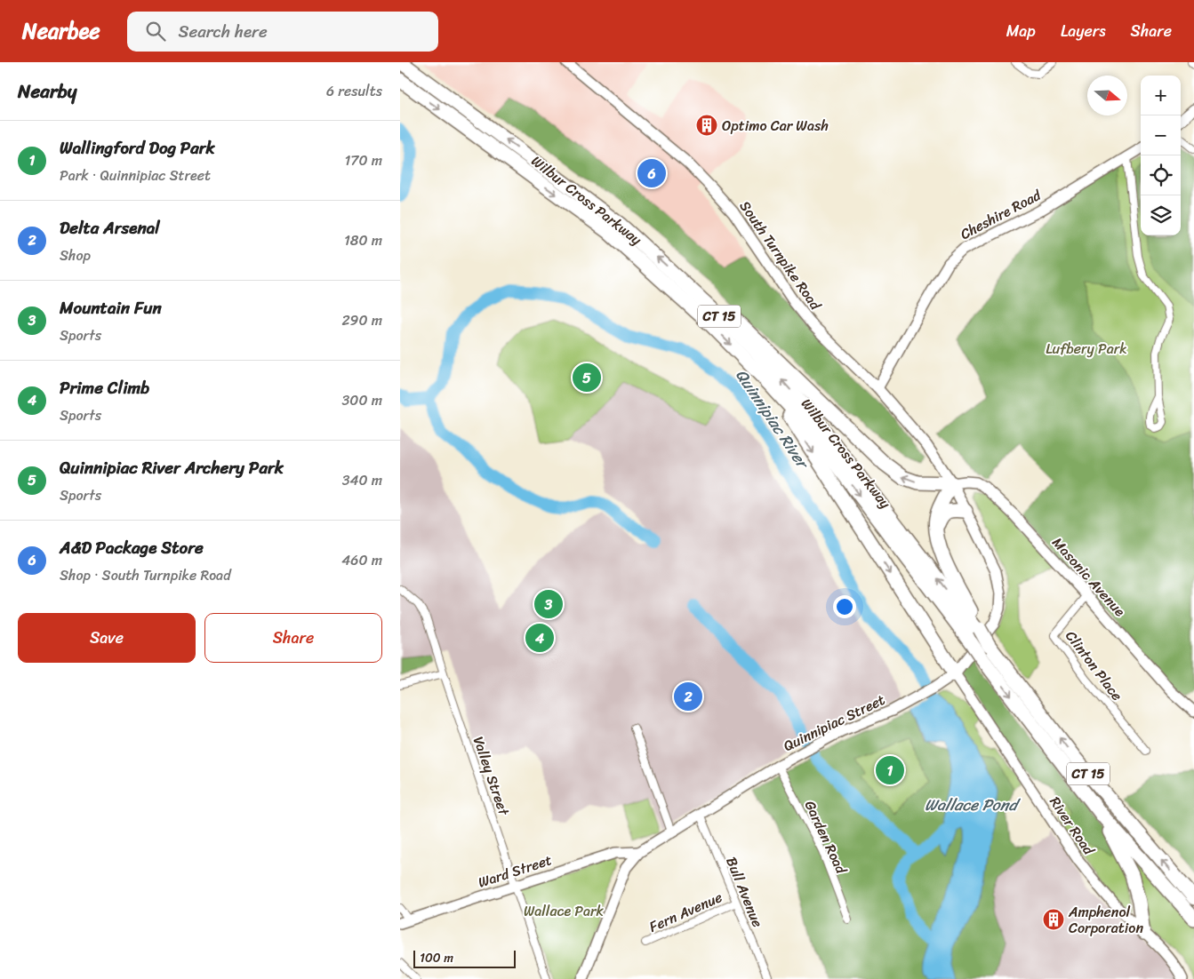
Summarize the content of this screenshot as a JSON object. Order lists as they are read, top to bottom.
{
  "streets": {
    "highway": ["Wilbur Cross Parkway", "CT 15"],
    "main road": [
      "Cheshire Road",
      "South Turnpike Road",
      "Masonic Avenue",
      "Quinnipiac Street",
      "River Road",
      "Ward Street"
    ],
    "street": [
      "Clinton Place",
      "Valley Street",
      "Garden Road",
      "Bull Avenue",
      "Fern Avenue"
    ]
  },
  "crossings": [
    ["Cheshire Road", "South Turnpike Road"],
    ["South Turnpike Road", "Masonic Avenue"],
    ["South Turnpike Road", "Quinnipiac Street"],
    ["Masonic Avenue", "Clinton Place"],
    ["Masonic Avenue", "Quinnipiac Street"],
    ["Quinnipiac Street", "River Road"],
    ["Quinnipiac Street", "Garden Road"],
    ["Quinnipiac Street", "Ward Street"],
    ["Quinnipiac Street", "Bull Avenue"],
    ["Valley Street", "Ward Street"],
    ["Bull Avenue", "Fern Avenue"]
  ],
  "water": ["Quinnipiac River", "Wallace Pond"],
  "parks": ["Lufbery Park", "Wallace Park"],
  "places": {
    "building": ["Optimo Car Wash", "Amphenol Corporation"]
  },
  "scale_bar": "100 m",
  "north": "right",
  "page": {
    "header": "Nearbee",
    "search": "Search here",
    "nav": ["Map", "Layers", "Share"],
    "heading": ["Nearby", "6 results"],
    "map_buttons": ["+", "−"],
    "list": [
      {
        "mark": "1",
        "name": "Wallingford Dog Park",
        "note": "Park · Quinnipiac Street",
        "value": "170 m"
      },
      {
        "mark": "2",
        "name": "Delta Arsenal",
        "note": "Shop",
        "value": "180 m"
      },
      {
        "mark": "3",
        "name": "Mountain Fun",
        "note": "Sports",
        "value": "290 m"
      },
      {
        "mark": "4",
        "name": "Prime Climb",
        "note": "Sports",
        "value": "300 m"
      },
      {
        "mark": "5",
        "name": "Quinnipiac River Archery Park",
        "note": "Sports",
        "value": "340 m"
      },
      {
        "mark": "6",
        "name": "A&D Package Store",
        "note": "Shop · South Turnpike Road",
        "value": "460 m"
      }
    ],
    "pins": [
      "6",
      "5",
      "3",
      "4",
      "2",
      "1"
    ],
    "buttons": ["Save", "Share"],
    "scale": "100 m"
  }
}
